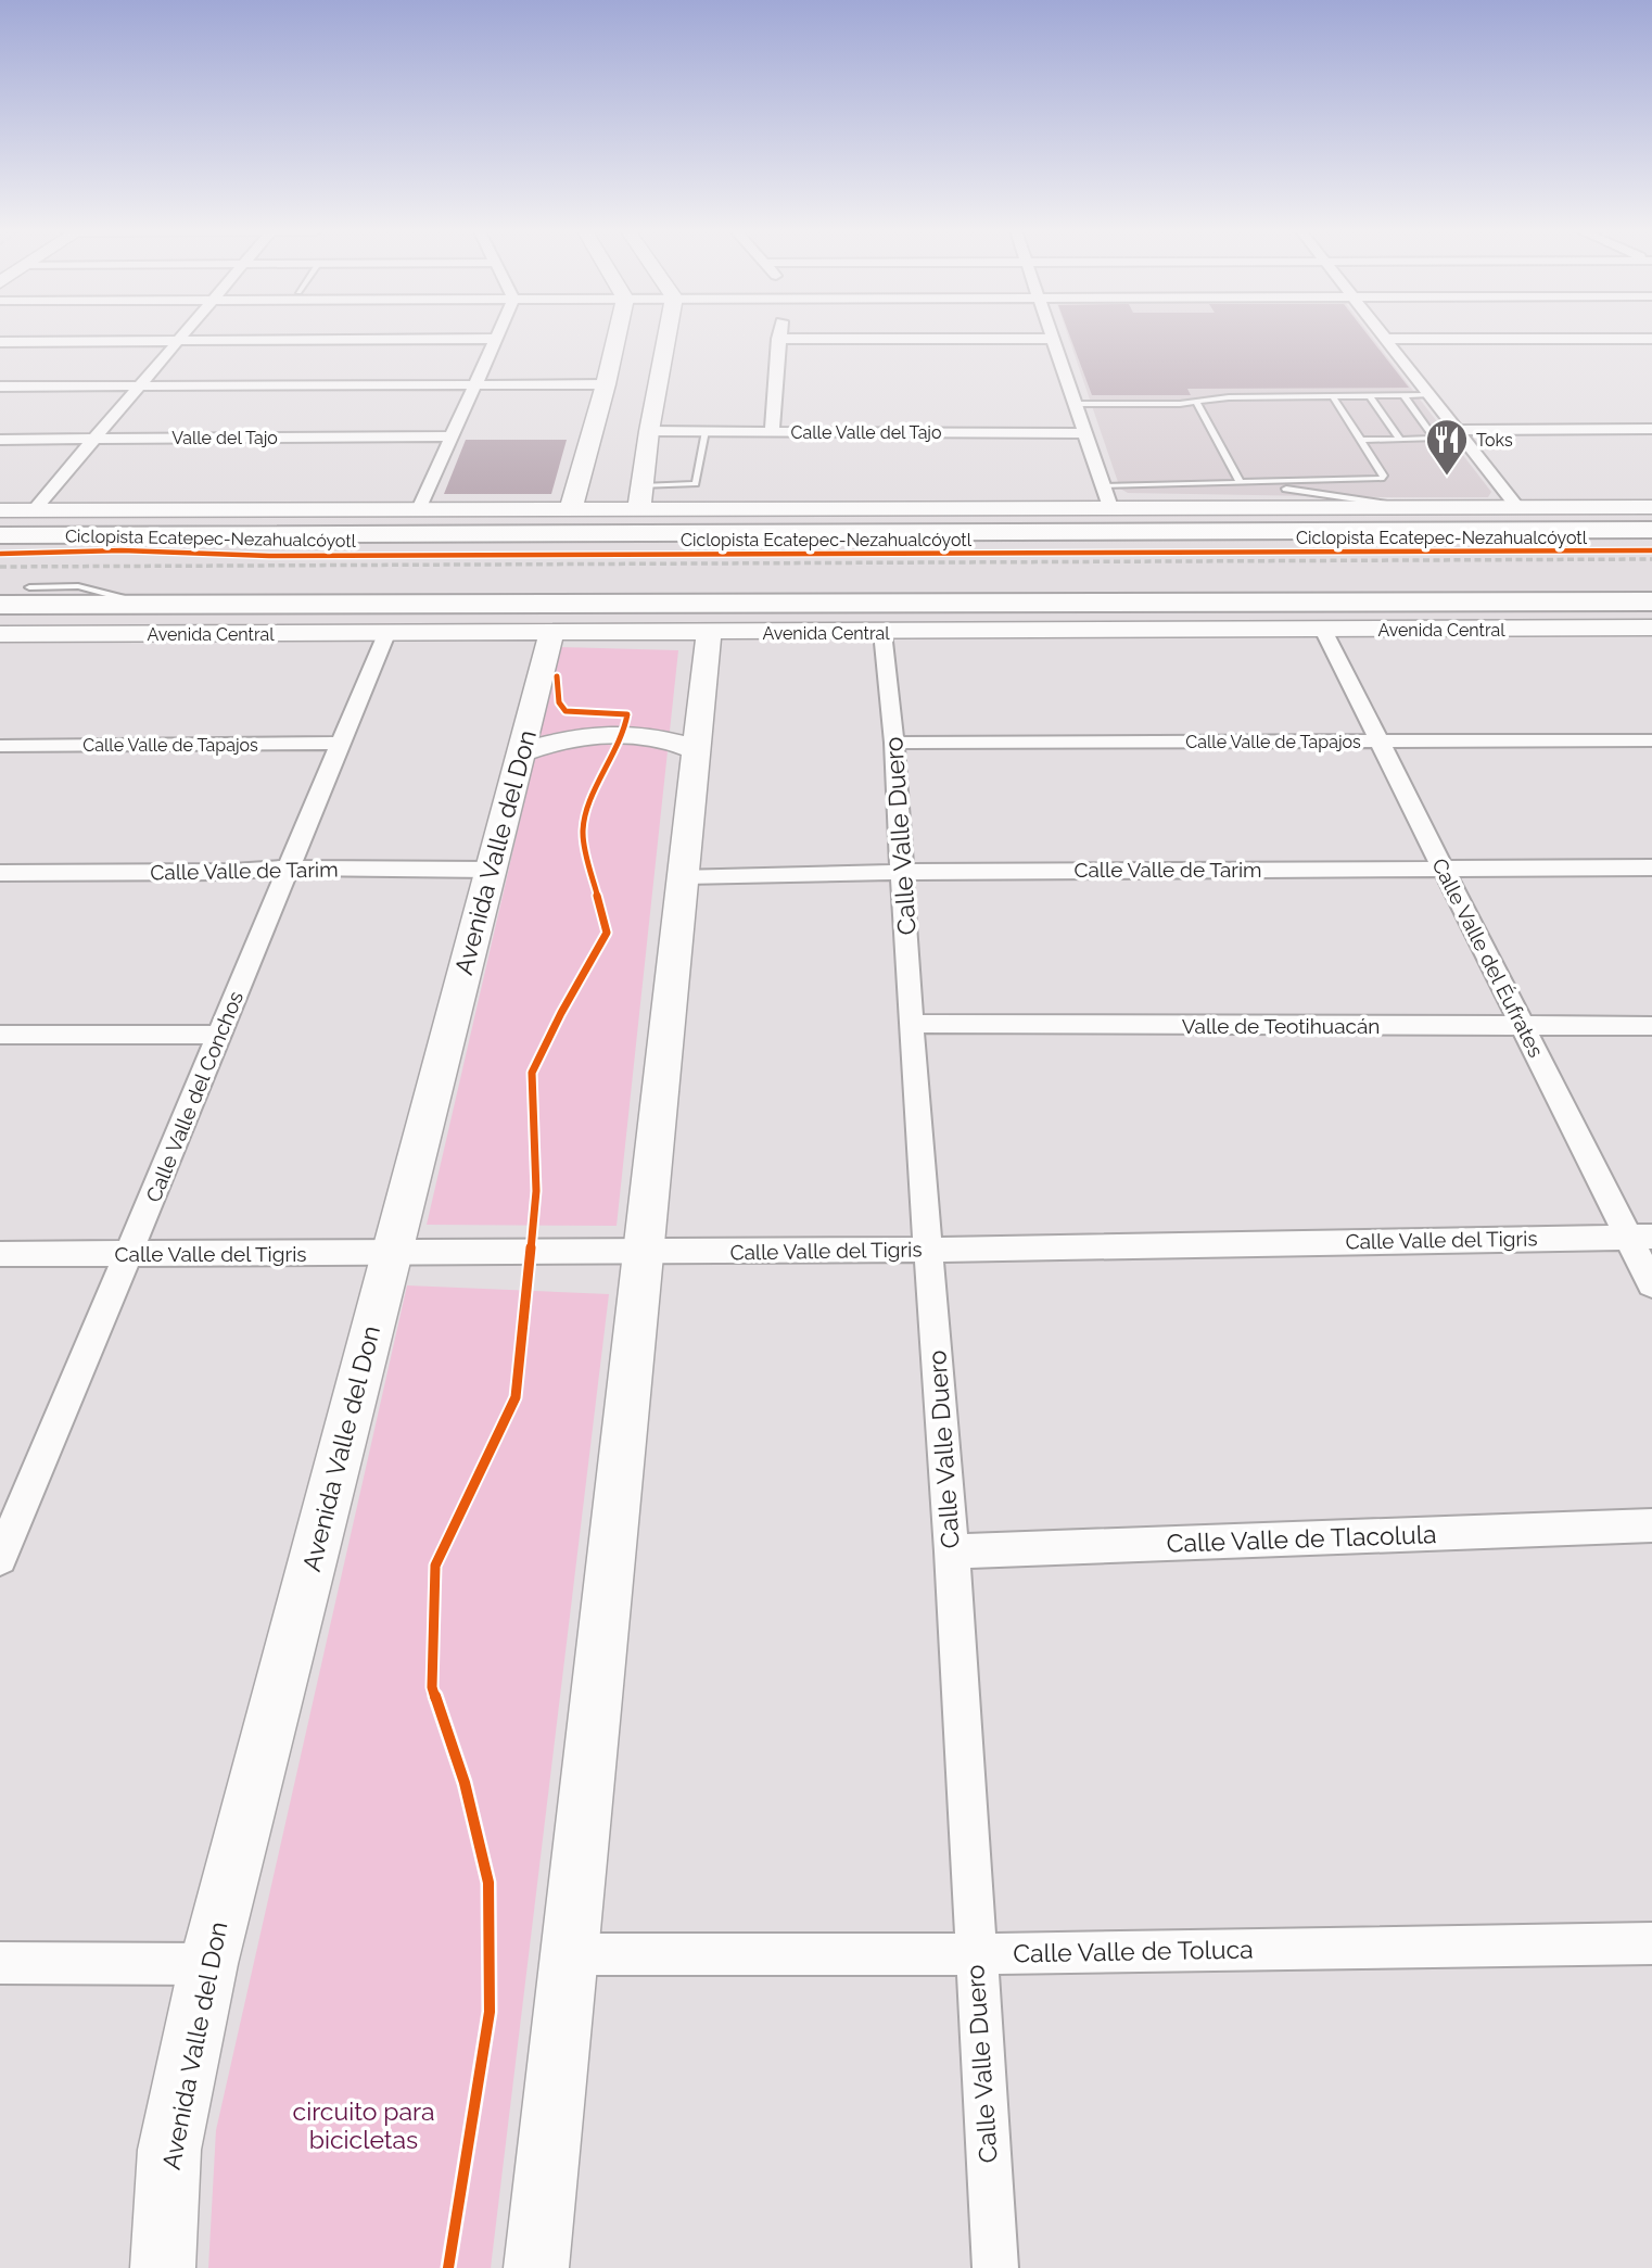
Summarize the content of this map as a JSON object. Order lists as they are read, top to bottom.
{
  "streets": {
    "highway": ["Avenida Central"],
    "street": [
      "Calle Valle del Tajo",
      "Valle del Tajo",
      "Calle Valle de Tapajos",
      "Calle Valle Duero",
      "Avenida Valle del Don",
      "Calle Valle de Tarim",
      "Calle Valle del Éufrates",
      "Valle de Teotihuacán",
      "Calle Valle del Conchos",
      "Calle Valle del Tigris",
      "Calle Valle de Tlacolula",
      "Calle Valle de Toluca"
    ],
    "cycle path": ["Ciclopista Ecatepec-Nezahualcóyotl"]
  },
  "crossings": [
    ["Avenida Central", "Calle Valle Duero"],
    ["Avenida Central", "Avenida Valle del Don"],
    ["Avenida Central", "Calle Valle del Éufrates"],
    ["Avenida Central", "Calle Valle del Conchos"],
    ["Calle Valle de Tapajos", "Calle Valle Duero"],
    ["Calle Valle de Tapajos", "Calle Valle del Éufrates"],
    ["Calle Valle de Tapajos", "Calle Valle del Conchos"],
    ["Calle Valle Duero", "Calle Valle de Tarim"],
    ["Calle Valle Duero", "Valle de Teotihuacán"],
    ["Calle Valle Duero", "Calle Valle del Tigris"],
    ["Calle Valle Duero", "Calle Valle de Tlacolula"],
    ["Calle Valle Duero", "Calle Valle de Toluca"],
    ["Avenida Valle del Don", "Calle Valle de Tarim"],
    ["Avenida Valle del Don", "Calle Valle del Tigris"],
    ["Calle Valle de Tarim", "Calle Valle del Éufrates"],
    ["Calle Valle de Tarim", "Calle Valle del Conchos"],
    ["Calle Valle del Éufrates", "Valle de Teotihuacán"],
    ["Calle Valle del Éufrates", "Calle Valle del Tigris"],
    ["Calle Valle del Conchos", "Calle Valle del Tigris"]
  ],
  "parks": ["circuito para bicicletas"],
  "places": {
    "restaurant": ["Toks"]
  }
}
